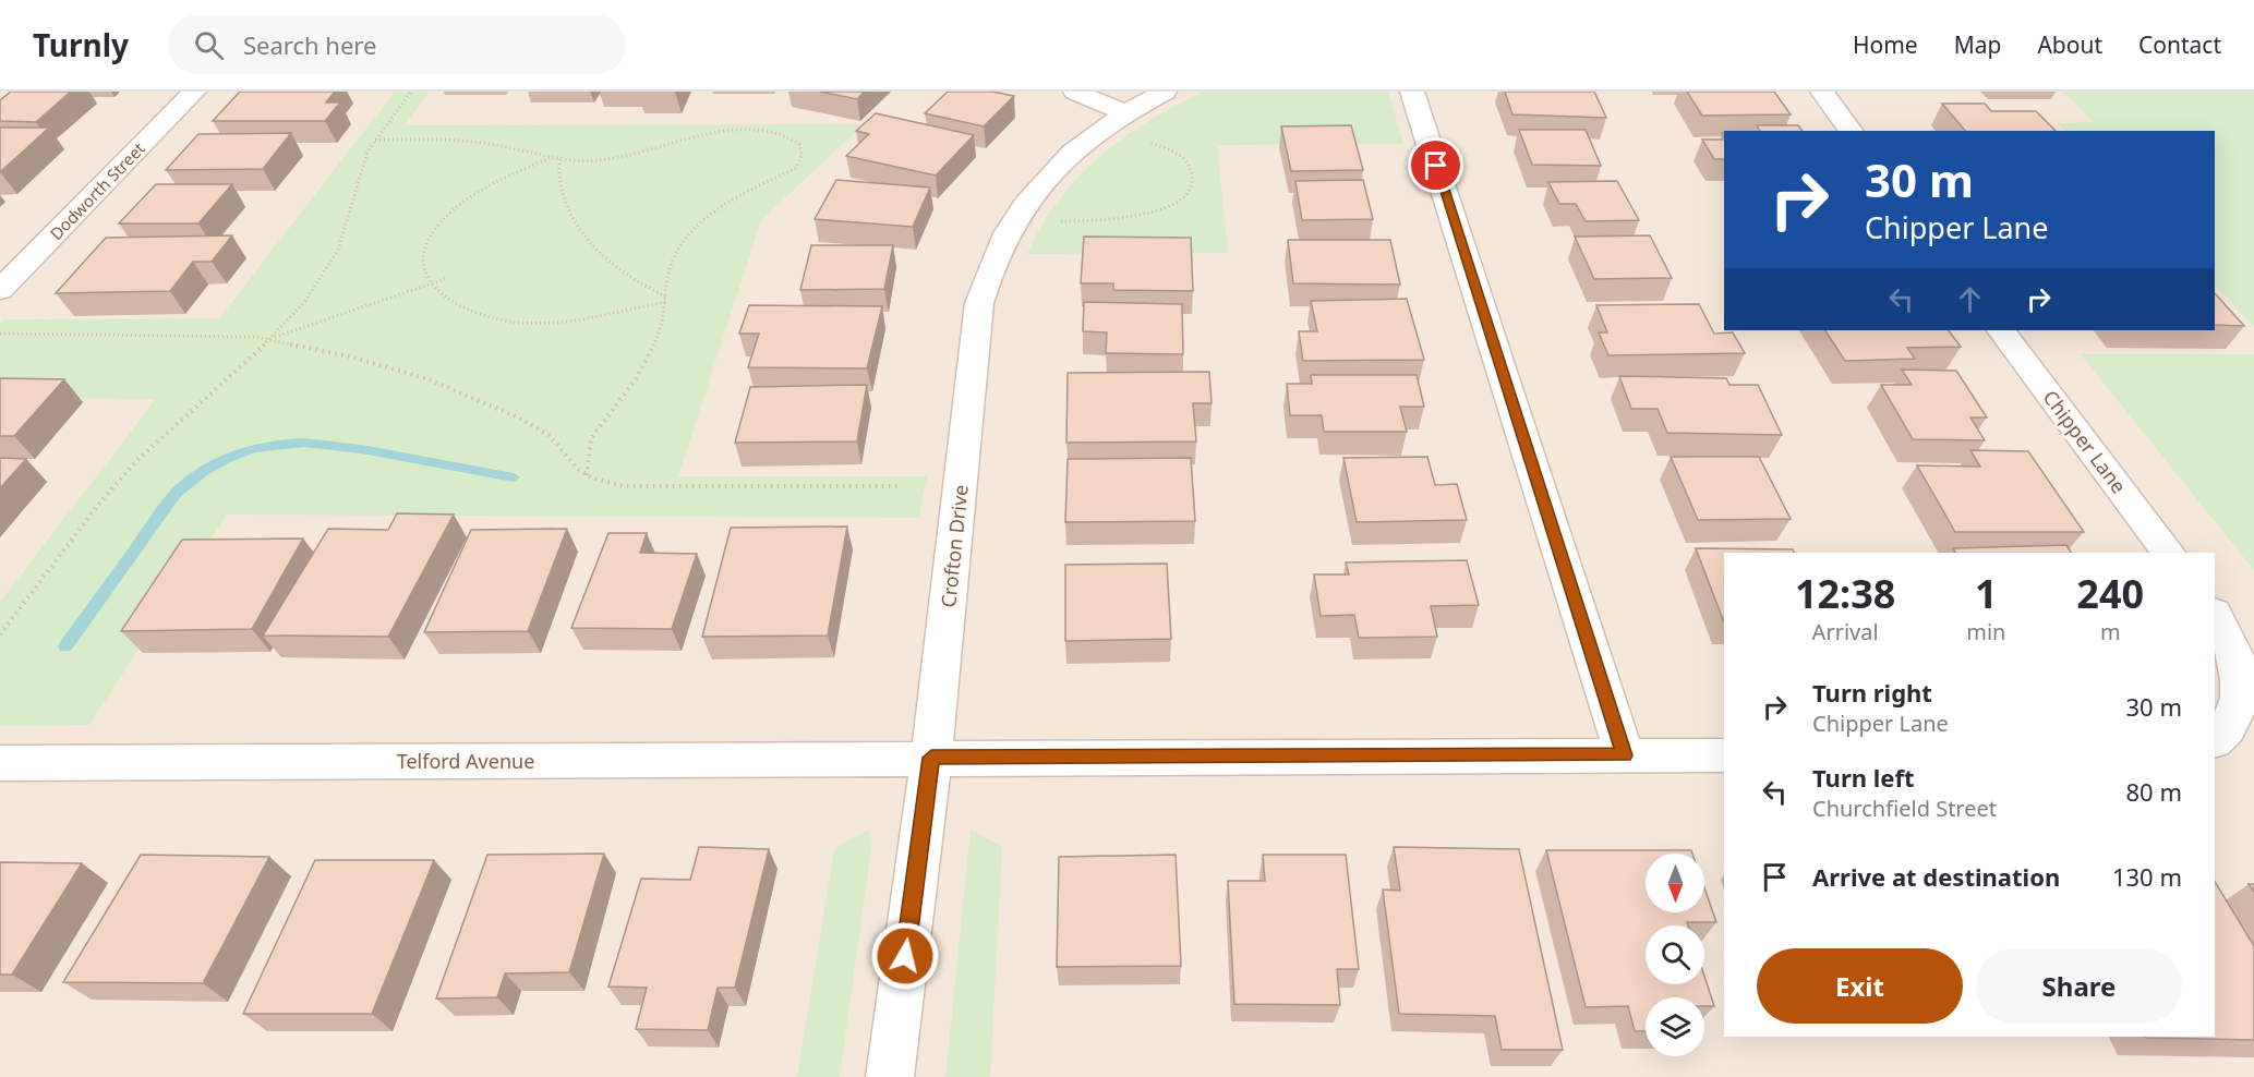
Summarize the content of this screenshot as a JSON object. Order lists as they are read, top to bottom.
{
  "streets": {
    "street": [
      "Dodworth Street",
      "Chipper Lane",
      "Crofton Drive",
      "Telford Avenue"
    ]
  },
  "crossings": [
    ["Crofton Drive", "Telford Avenue"]
  ],
  "north": "bottom",
  "page": {
    "header": "Turnly",
    "search": "Search here",
    "nav": [
      "Home",
      "Map",
      "About",
      "Contact"
    ],
    "turn": ["30 m", "Chipper Lane"],
    "eta": [
      "12:38",
      "Arrival",
      "1",
      "min",
      "240",
      "m"
    ],
    "list": [
      {
        "name": "Turn right",
        "note": "Chipper Lane",
        "value": "30 m"
      },
      {
        "name": "Turn left",
        "note": "Churchfield Street",
        "value": "80 m"
      },
      {
        "name": "Arrive at destination",
        "value": "130 m"
      }
    ],
    "buttons": ["Exit", "Share"]
  }
}
